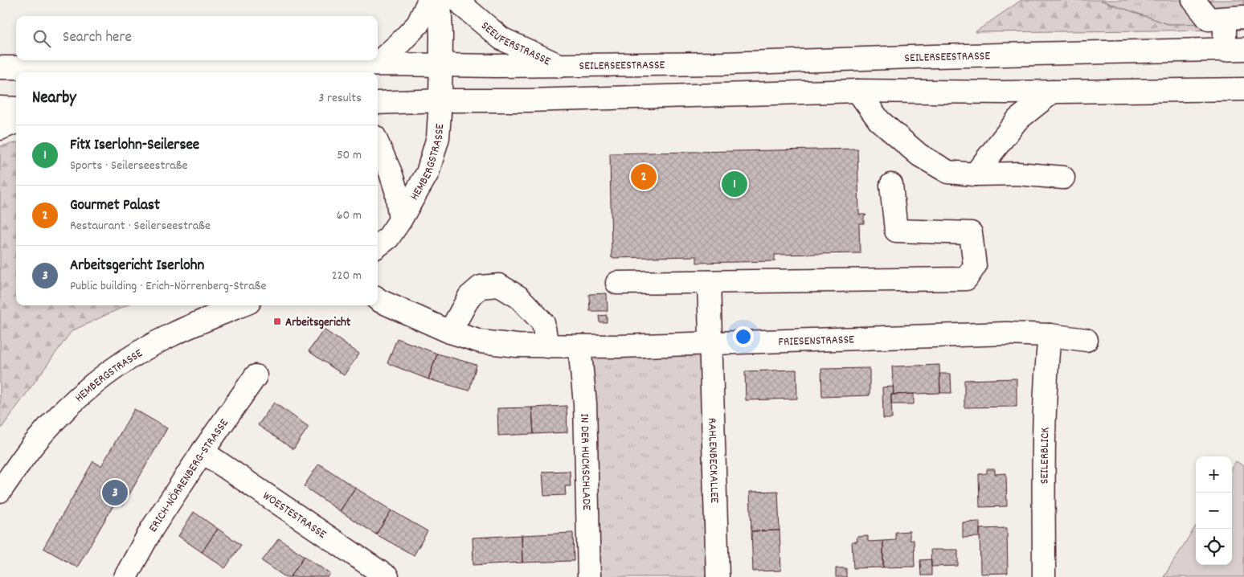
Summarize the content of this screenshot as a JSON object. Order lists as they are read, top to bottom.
{
  "streets": {
    "main road": [
      "SEEUFERSTRASSE",
      "SEILERSEESTRASSE",
      "HEMBERGSTRASSE",
      "FRIESENSTRASSE",
      "SEILERBLICK",
      "RAHLENBECKALLEE",
      "IN DER HUCKSCHLADE",
      "ERICH-NÖRRENBERG-STRASSE",
      "WOESTESTRASSE"
    ]
  },
  "crossings": [
    ["SEEUFERSTRASSE", "SEILERSEESTRASSE"],
    ["FRIESENSTRASSE", "SEILERBLICK"],
    ["FRIESENSTRASSE", "RAHLENBECKALLEE"],
    ["FRIESENSTRASSE", "IN DER HUCKSCHLADE"],
    ["ERICH-NÖRRENBERG-STRASSE", "WOESTESTRASSE"]
  ],
  "places": {
    "transit": ["Arbeitsgericht"]
  },
  "page": {
    "search": "Search here",
    "heading": ["Nearby", "3 results"],
    "list": [
      {
        "mark": "1",
        "name": "FitX Iserlohn-Seilersee",
        "note": "Sports · Seilerseestraße",
        "value": "50 m"
      },
      {
        "mark": "2",
        "name": "Gourmet Palast",
        "note": "Restaurant · Seilerseestraße",
        "value": "60 m"
      },
      {
        "mark": "3",
        "name": "Arbeitsgericht Iserlohn",
        "note": "Public building · Erich-Nörrenberg-Straße",
        "value": "220 m"
      }
    ],
    "pins": ["2", "1", "3"],
    "map_buttons": ["+", "−"]
  }
}
